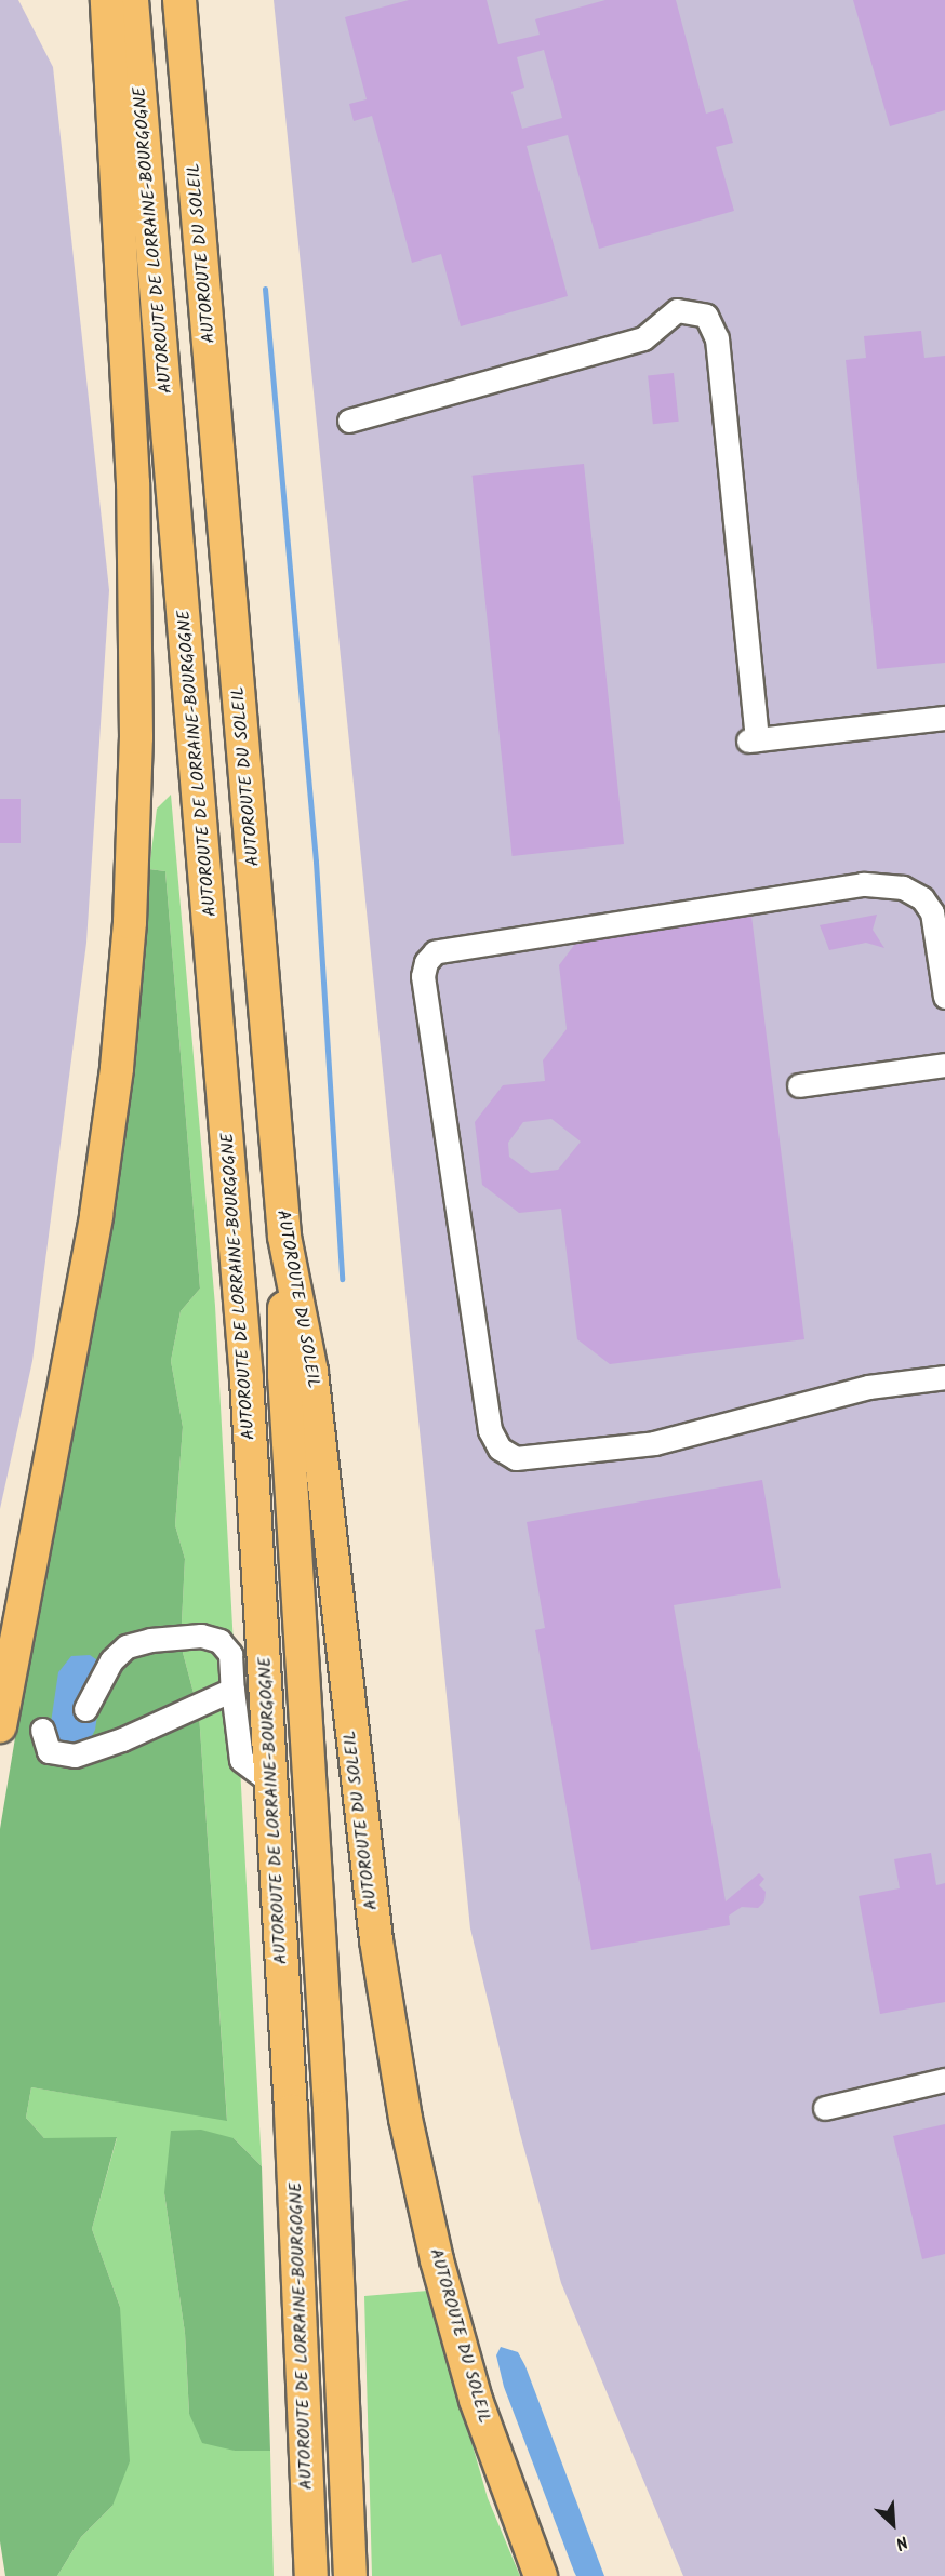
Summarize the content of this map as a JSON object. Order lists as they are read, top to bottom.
{
  "streets": {
    "highway": ["AUTOROUTE DE LORRAINE-BOURGOGNE", "AUTOROUTE DU SOLEIL"]
  },
  "north": "bottom right"
}
